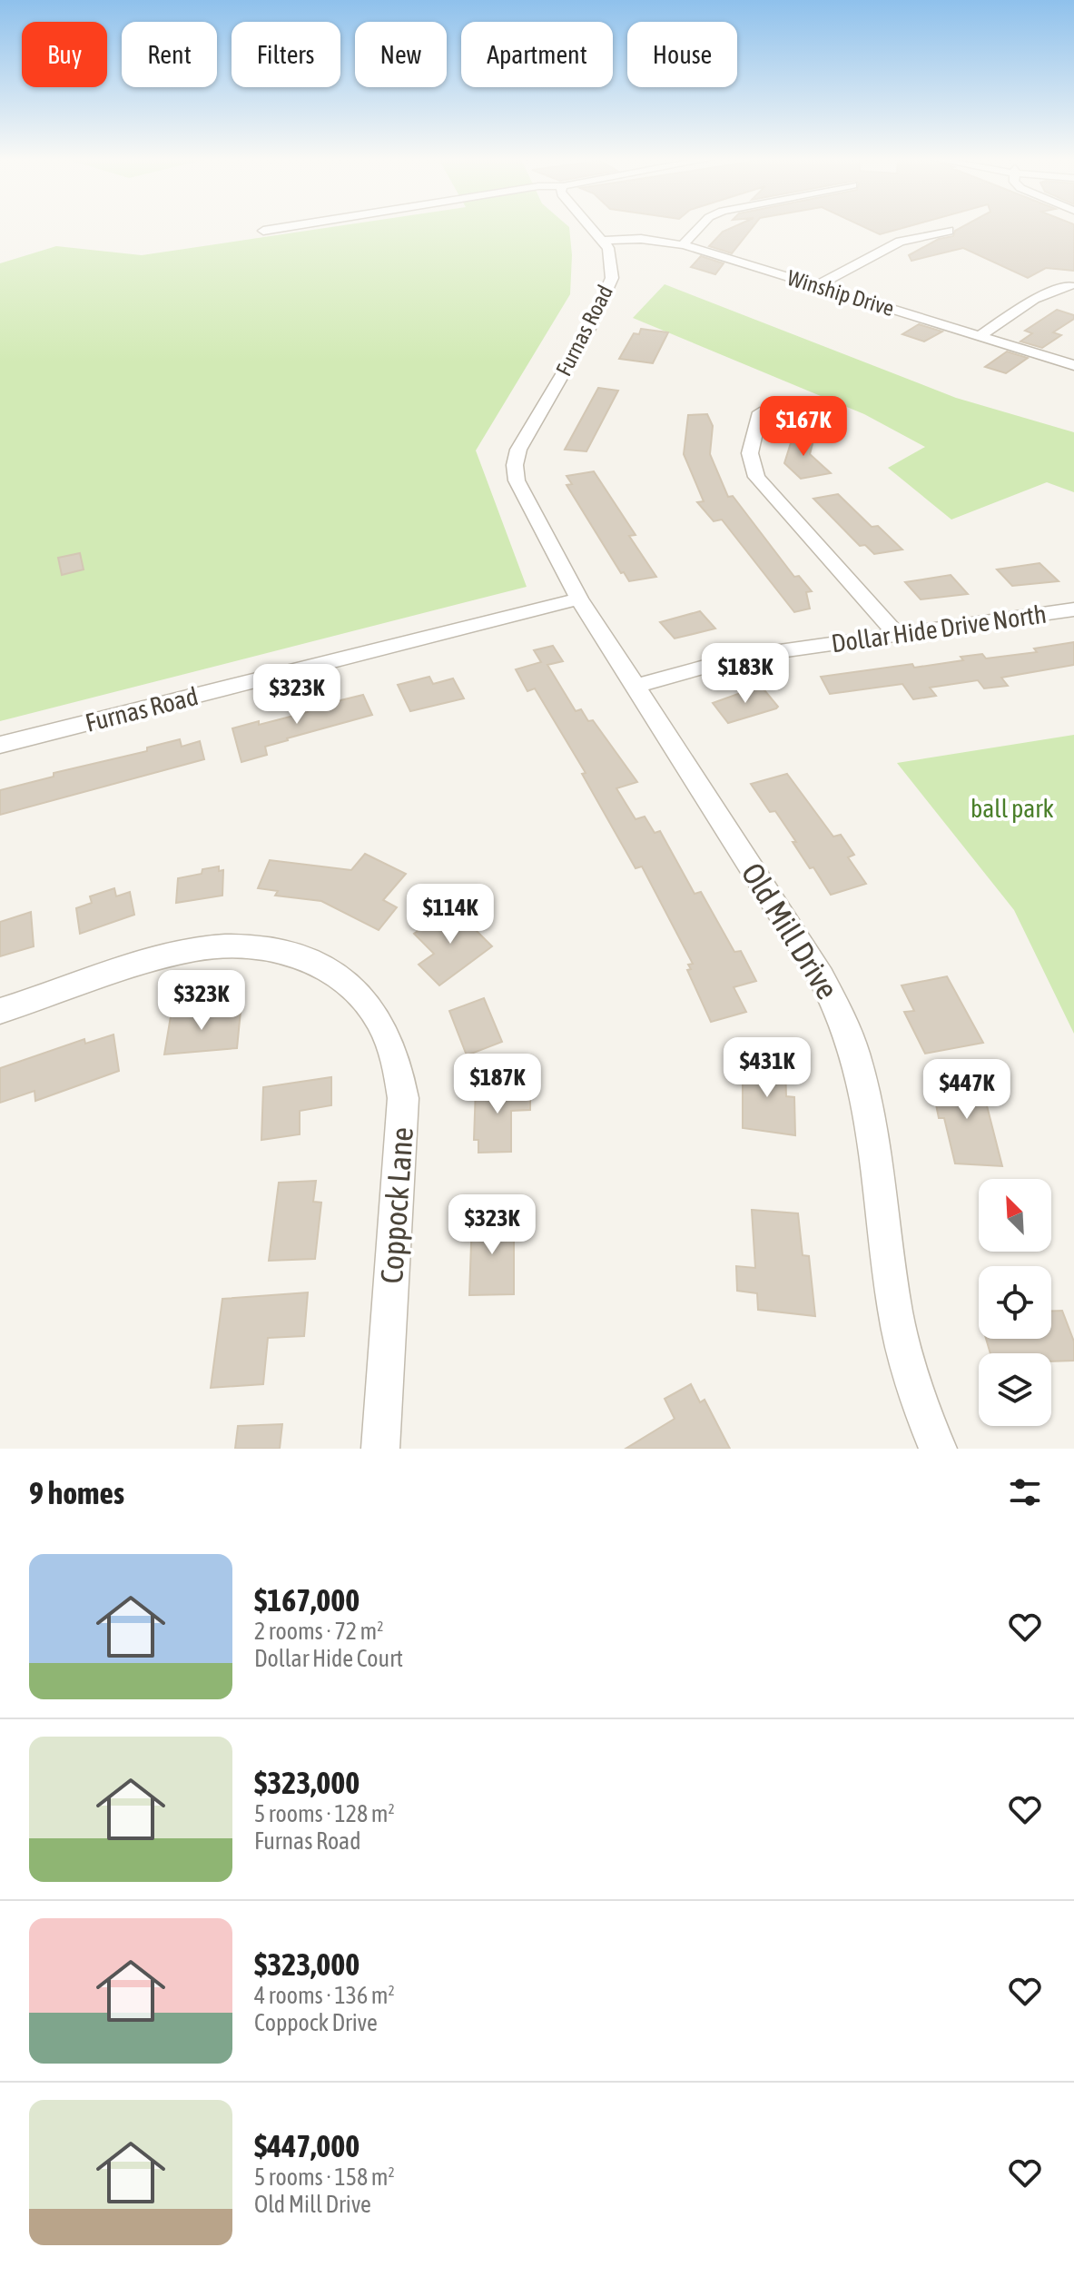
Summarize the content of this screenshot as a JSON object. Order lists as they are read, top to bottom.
{
  "streets": {
    "street": [
      "Winship Drive",
      "Furnas Road",
      "Dollar Hide Drive North",
      "Old Mill Drive",
      "Coppock Lane"
    ]
  },
  "crossings": [
    ["Winship Drive", "Furnas Road"],
    ["Furnas Road", "Old Mill Drive"],
    ["Dollar Hide Drive North", "Old Mill Drive"]
  ],
  "parks": ["ball park"],
  "north": "top left",
  "page": {
    "chip": [
      "Buy",
      "Rent",
      "Filters",
      "New",
      "Apartment",
      "House"
    ],
    "price": [
      "$167K",
      "$183K",
      "$323K",
      "$114K",
      "$323K",
      "$431K",
      "$187K",
      "$447K",
      "$323K"
    ],
    "heading": "9 homes",
    "list": [
      {
        "name": "$167,000",
        "note": "2 rooms · 72 m² · Dollar Hide Court"
      },
      {
        "name": "$323,000",
        "note": "5 rooms · 128 m² · Furnas Road"
      },
      {
        "name": "$323,000",
        "note": "4 rooms · 136 m² · Coppock Drive"
      },
      {
        "name": "$447,000",
        "note": "5 rooms · 158 m² · Old Mill Drive"
      }
    ]
  }
}
